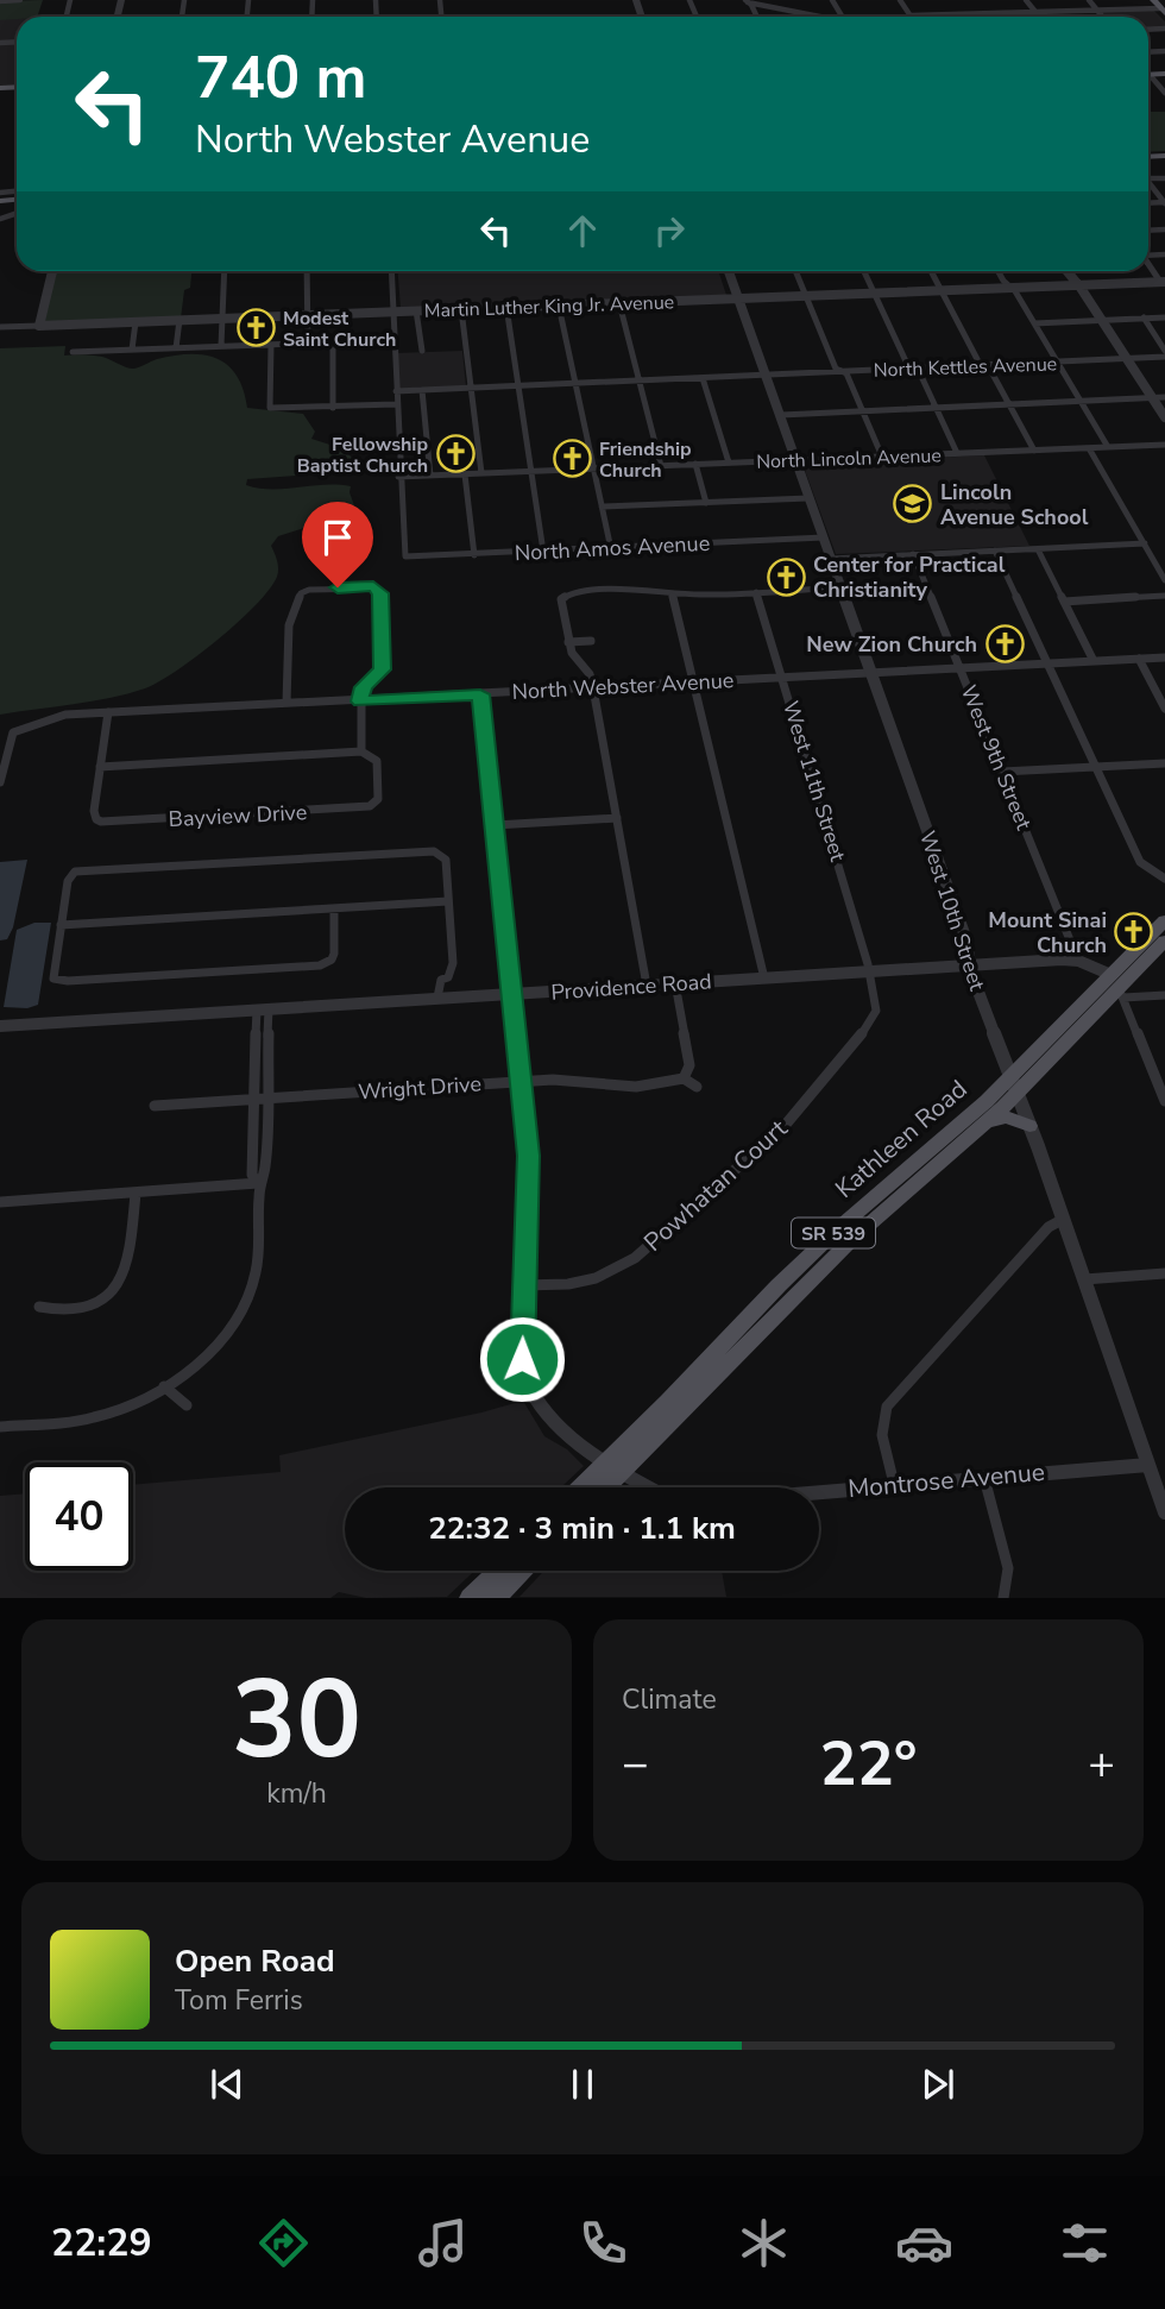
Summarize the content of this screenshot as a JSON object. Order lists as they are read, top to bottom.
{
  "streets": {
    "main road": ["Kathleen Road", "SR 539"],
    "street": [
      "Martin Luther King Jr. Avenue",
      "North Kettles Avenue",
      "North Lincoln Avenue",
      "North Amos Avenue",
      "North Webster Avenue",
      "West 9th Street",
      "West 11th Street",
      "Bayview Drive",
      "West 10th Street",
      "Providence Road",
      "Wright Drive",
      "Powhatan Court",
      "Montrose Avenue"
    ]
  },
  "crossings": [
    ["Martin Luther King Jr. Avenue", "West 10th Street"],
    ["North Kettles Avenue", "West 10th Street"],
    ["North Lincoln Avenue", "North Amos Avenue"],
    ["North Lincoln Avenue", "West 10th Street"],
    ["North Amos Avenue", "West 10th Street"],
    ["North Webster Avenue", "West 9th Street"],
    ["North Webster Avenue", "West 11th Street"],
    ["North Webster Avenue", "Bayview Drive"],
    ["North Webster Avenue", "West 10th Street"],
    ["West 9th Street", "Providence Road"],
    ["West 11th Street", "Providence Road"],
    ["West 11th Street", "Powhatan Court"],
    ["West 10th Street", "Providence Road"],
    ["West 10th Street", "Kathleen Road"],
    ["West 10th Street", "Montrose Avenue"],
    ["Providence Road", "Kathleen Road"],
    ["Providence Road", "Powhatan Court"]
  ],
  "places": {
    "church": [
      "Modest Saint Church",
      "Fellowship Baptist Church",
      "Friendship Church",
      "Center for Practical Christianity",
      "New Zion Church",
      "Mount Sinai Church"
    ],
    "school or university": ["Lincoln Avenue School"]
  },
  "page": {
    "turn": ["740 m", "North Webster Avenue"],
    "limit": "40",
    "trip": "22:32 · 3 min · 1.1 km",
    "tile": [
      ["30", "km/h"],
      "Climate"
    ],
    "heat": ["−", "22°", "+"],
    "song": ["Open Road", "Tom Ferris"],
    "tabs": "22:29"
  }
}
